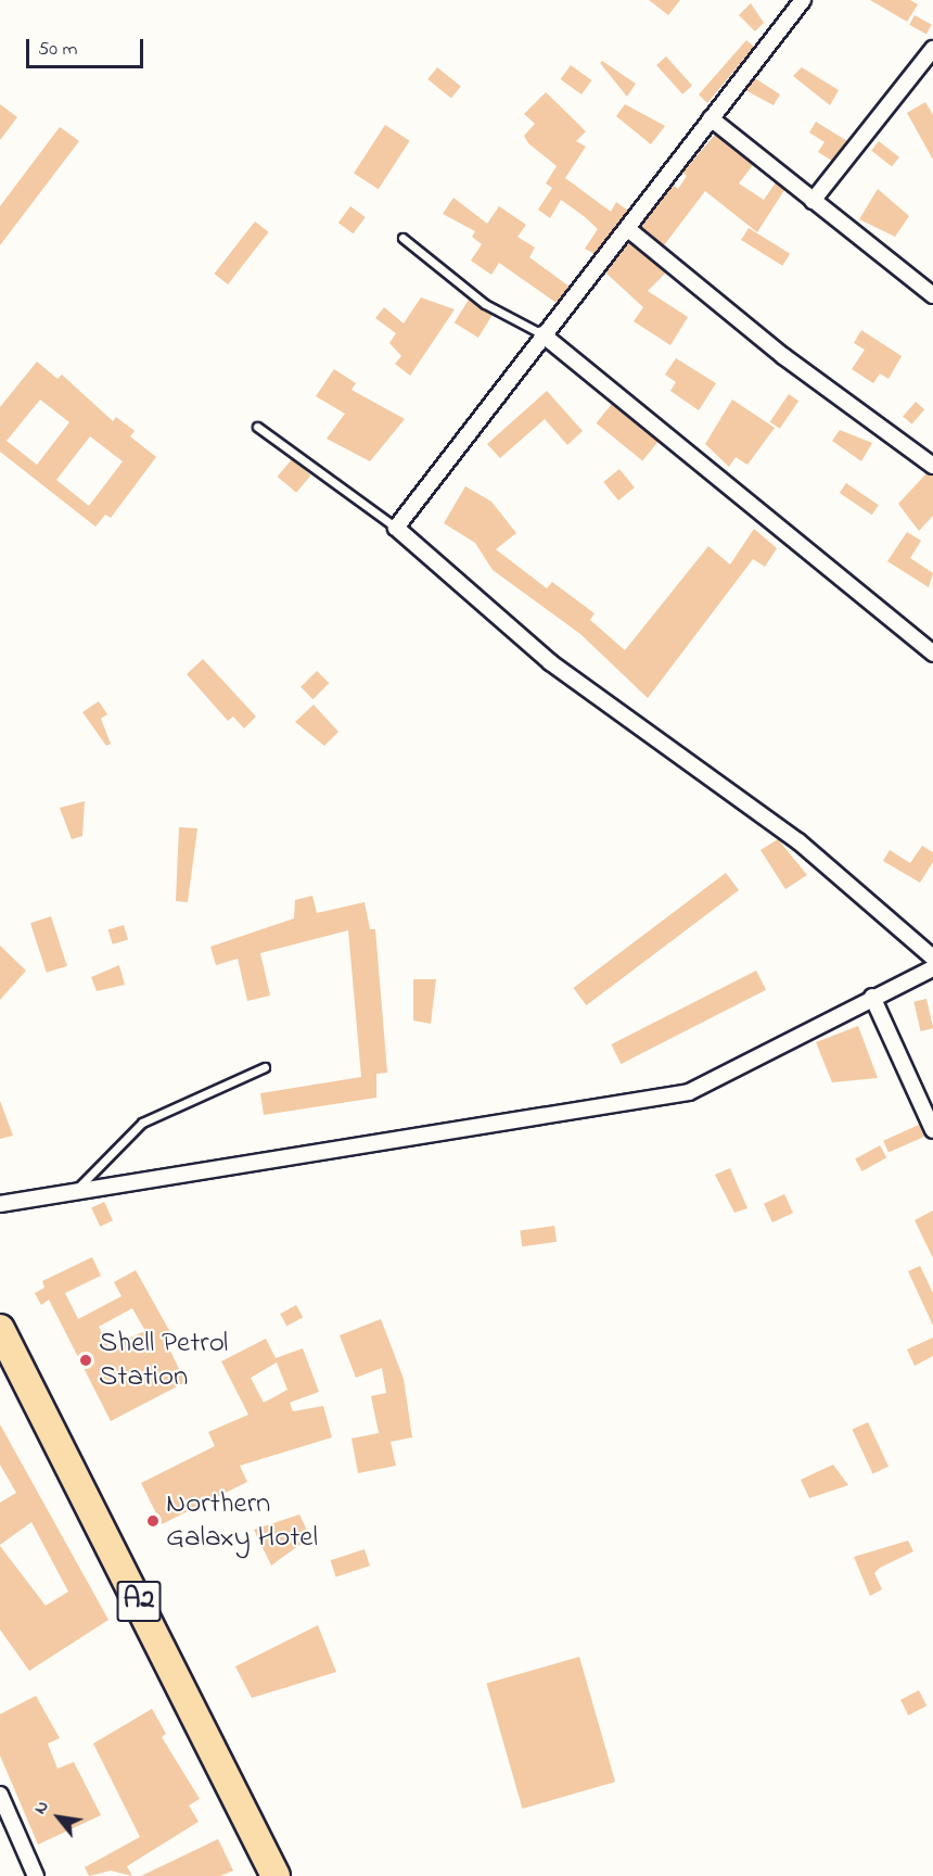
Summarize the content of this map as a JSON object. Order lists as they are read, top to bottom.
{
  "streets": {
    "highway": ["A2"]
  },
  "places": ["Shell Petrol Station", "Northern Galaxy Hotel"],
  "scale_bar": "50 m",
  "north": "top left"
}
